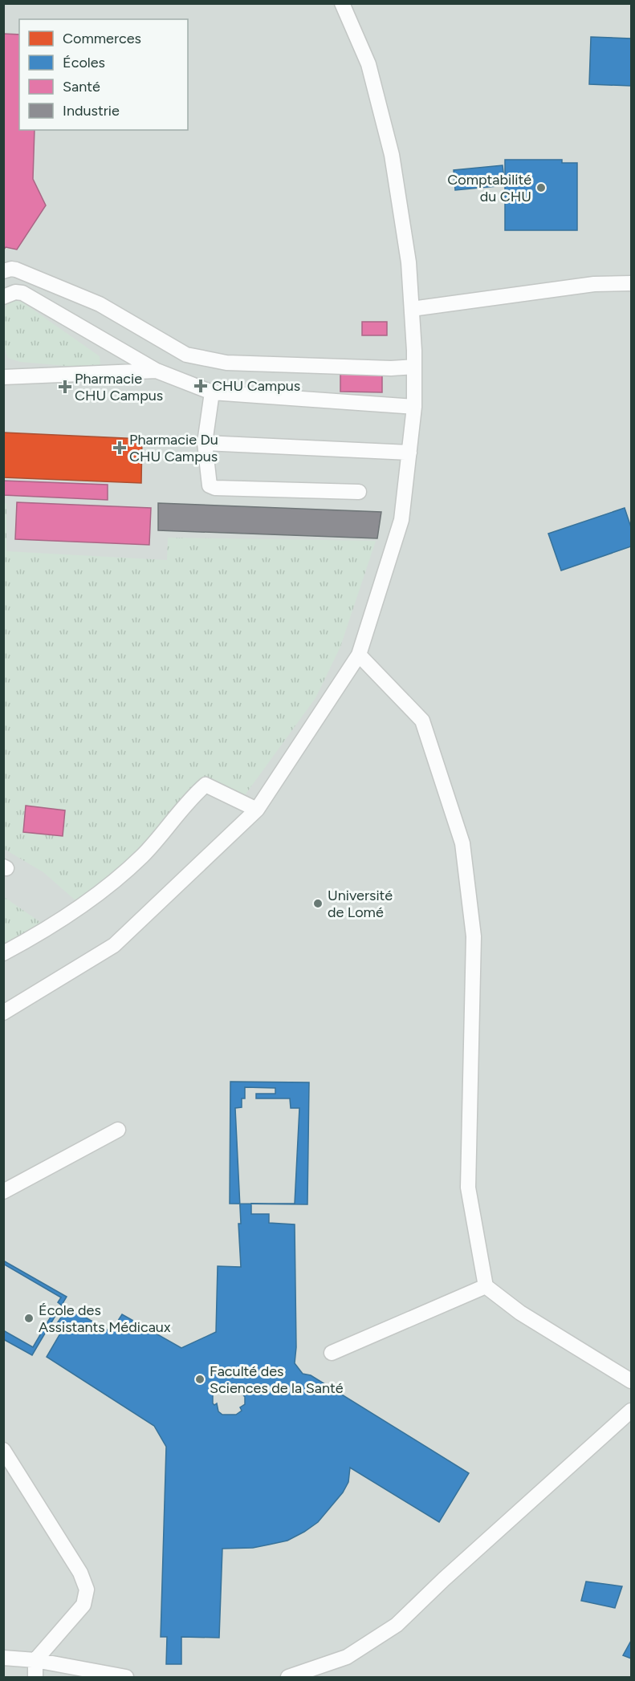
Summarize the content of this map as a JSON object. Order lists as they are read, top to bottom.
{
  "places": {
    "other": [
      "Comptabilité du CHU",
      "Université de Lomé",
      "École des Assistants Médicaux",
      "Faculté des Sciences de la Santé"
    ],
    "health": ["CHU Campus", "Pharmacie CHU Campus", "Pharmacie Du CHU Campus"]
  },
  "legend": [
    "Commerces",
    "Écoles",
    "Santé",
    "Industrie"
  ]
}
